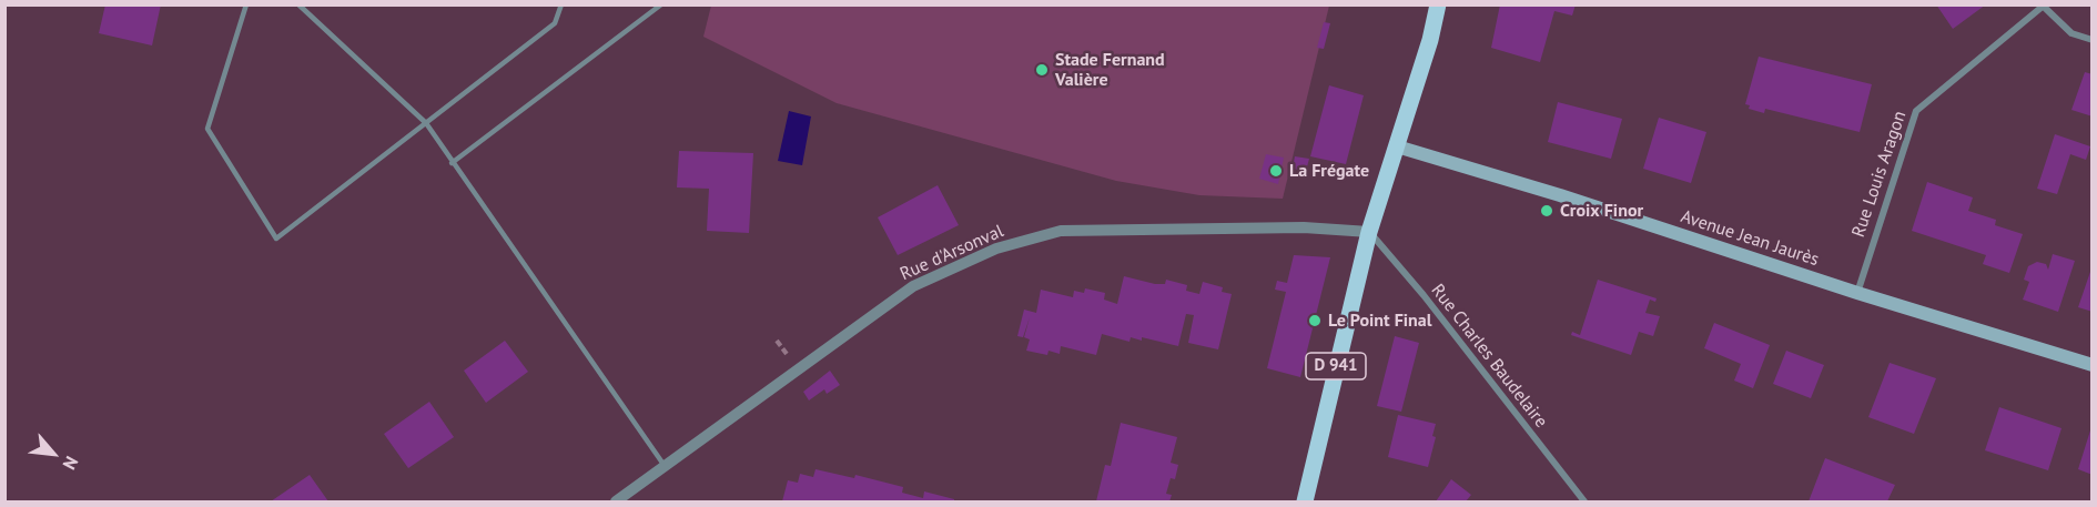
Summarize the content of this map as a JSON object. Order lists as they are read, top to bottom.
{
  "streets": {
    "main road": ["Avenue Jean Jaurès", "D 941"],
    "street": ["Rue Louis Aragon", "Rue d'Arsonval", "Rue Charles Baudelaire"]
  },
  "crossings": [
    ["Rue Louis Aragon", "Avenue Jean Jaurès"],
    ["Avenue Jean Jaurès", "D 941"],
    ["Rue d'Arsonval", "Rue Charles Baudelaire"],
    ["Rue d'Arsonval", "D 941"],
    ["Rue Charles Baudelaire", "D 941"]
  ],
  "places": [
    "Stade Fernand Valière",
    "La Frégate",
    "Croix Finor",
    "Le Point Final"
  ],
  "north": "bottom right"
}
